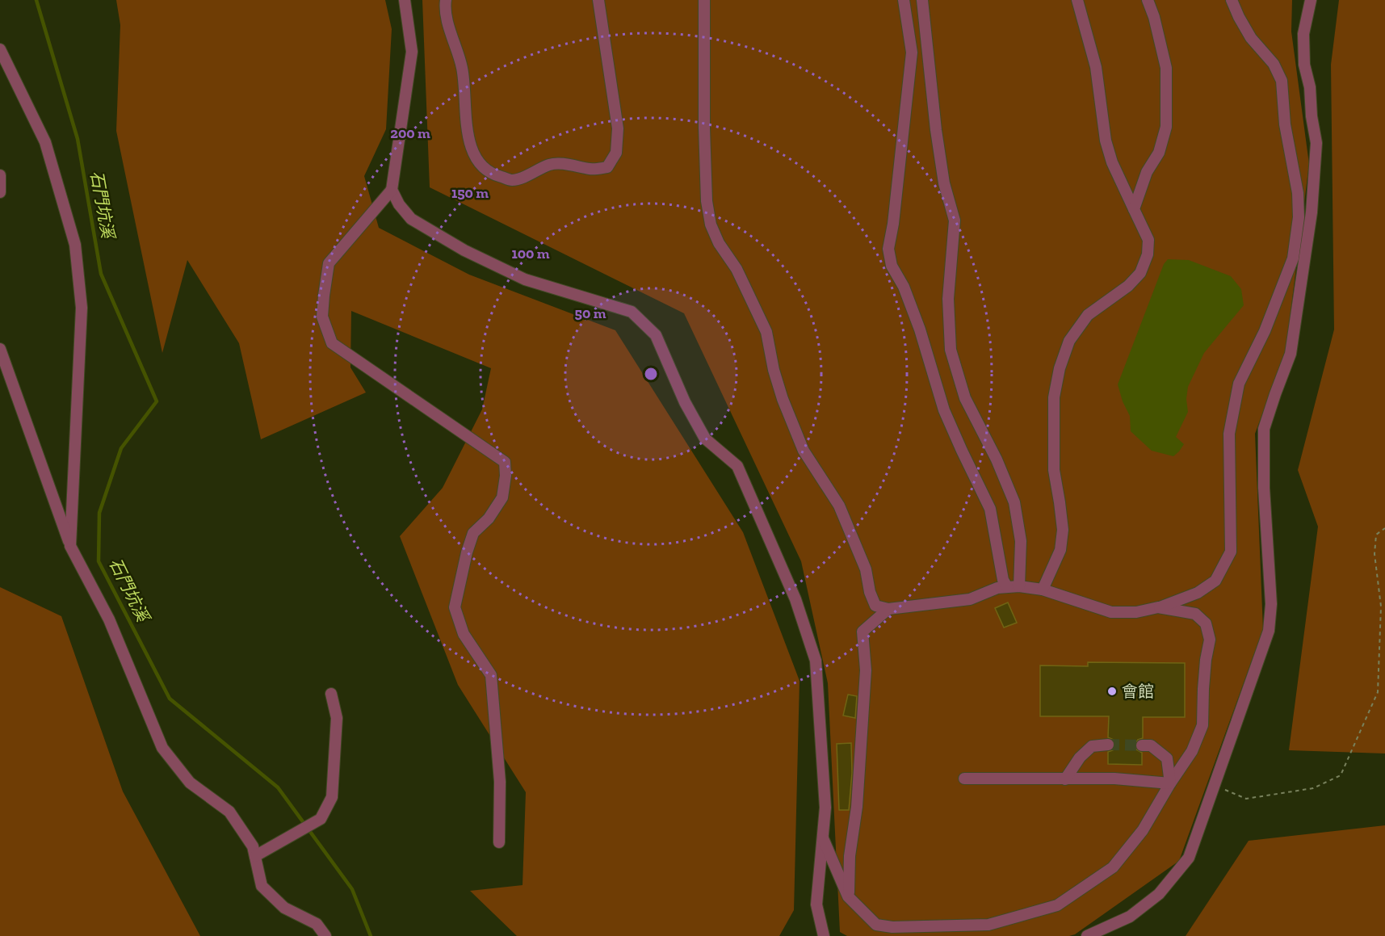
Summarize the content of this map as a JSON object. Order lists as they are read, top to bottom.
{
  "water": ["石門坑溪"],
  "places": ["會館"],
  "rings": [
    "200 m",
    "150 m",
    "100 m",
    "50 m"
  ]
}
